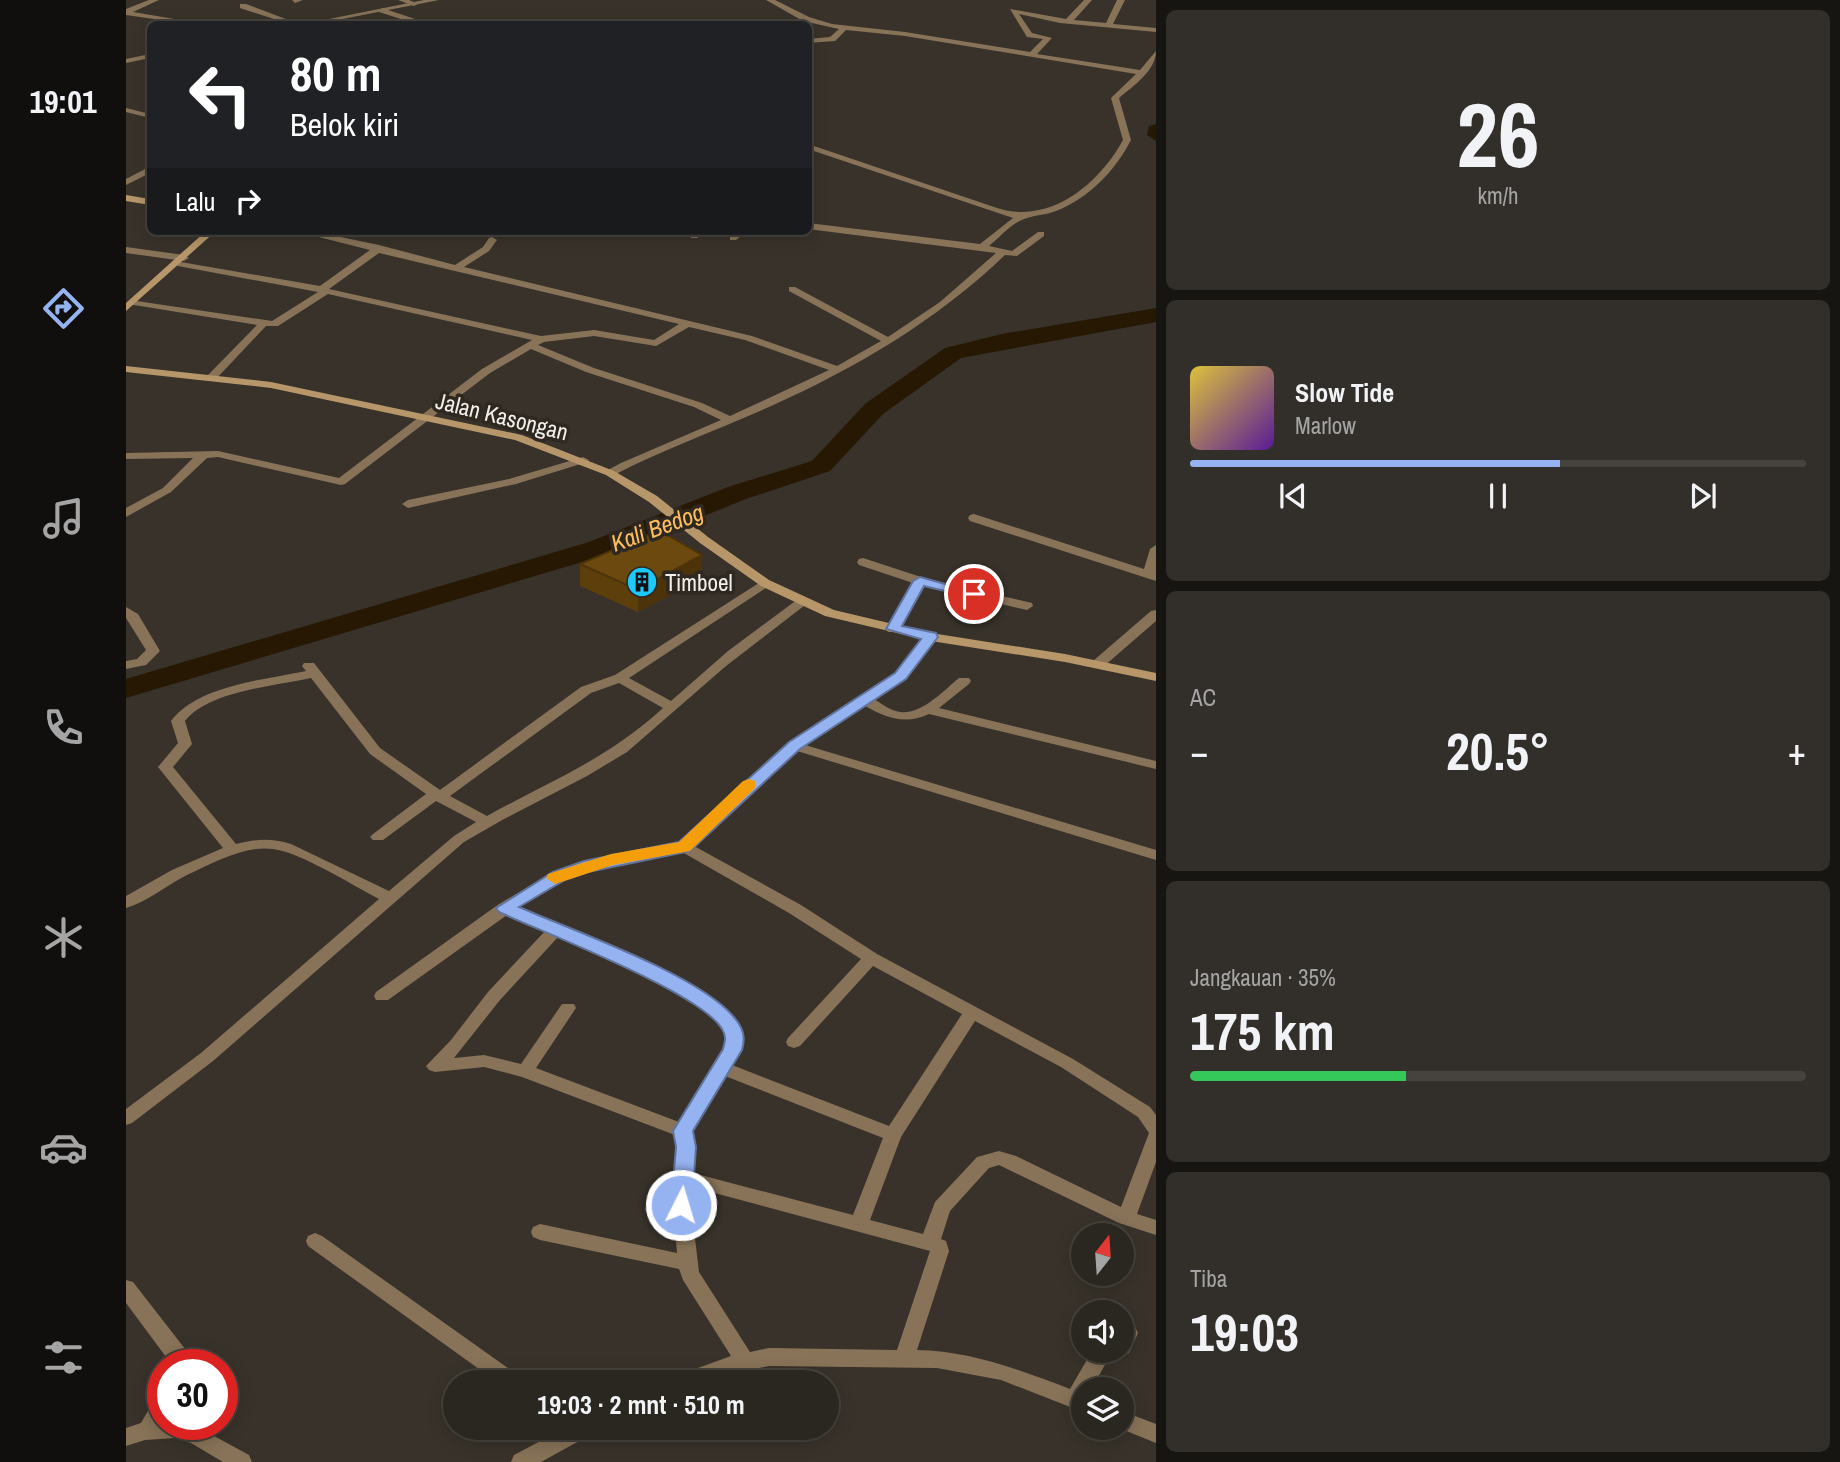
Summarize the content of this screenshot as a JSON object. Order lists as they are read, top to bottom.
{
  "streets": {
    "main road": ["Jalan Kasongan"]
  },
  "water": ["Kali Bedog"],
  "places": {
    "building": ["Timboel"]
  },
  "north": "top",
  "page": {
    "tabs": "19:01",
    "tile": [
      ["26", "km/h"],
      "AC",
      ["Jangkauan · 35%", "175 km"],
      ["Tiba", "19:03"]
    ],
    "turn": ["80 m", "Belok kiri"],
    "then": "Lalu",
    "song": ["Slow Tide", "Marlow"],
    "heat": ["−", "20.5°", "+"],
    "limit": "30",
    "trip": "19:03 · 2 mnt · 510 m"
  }
}
